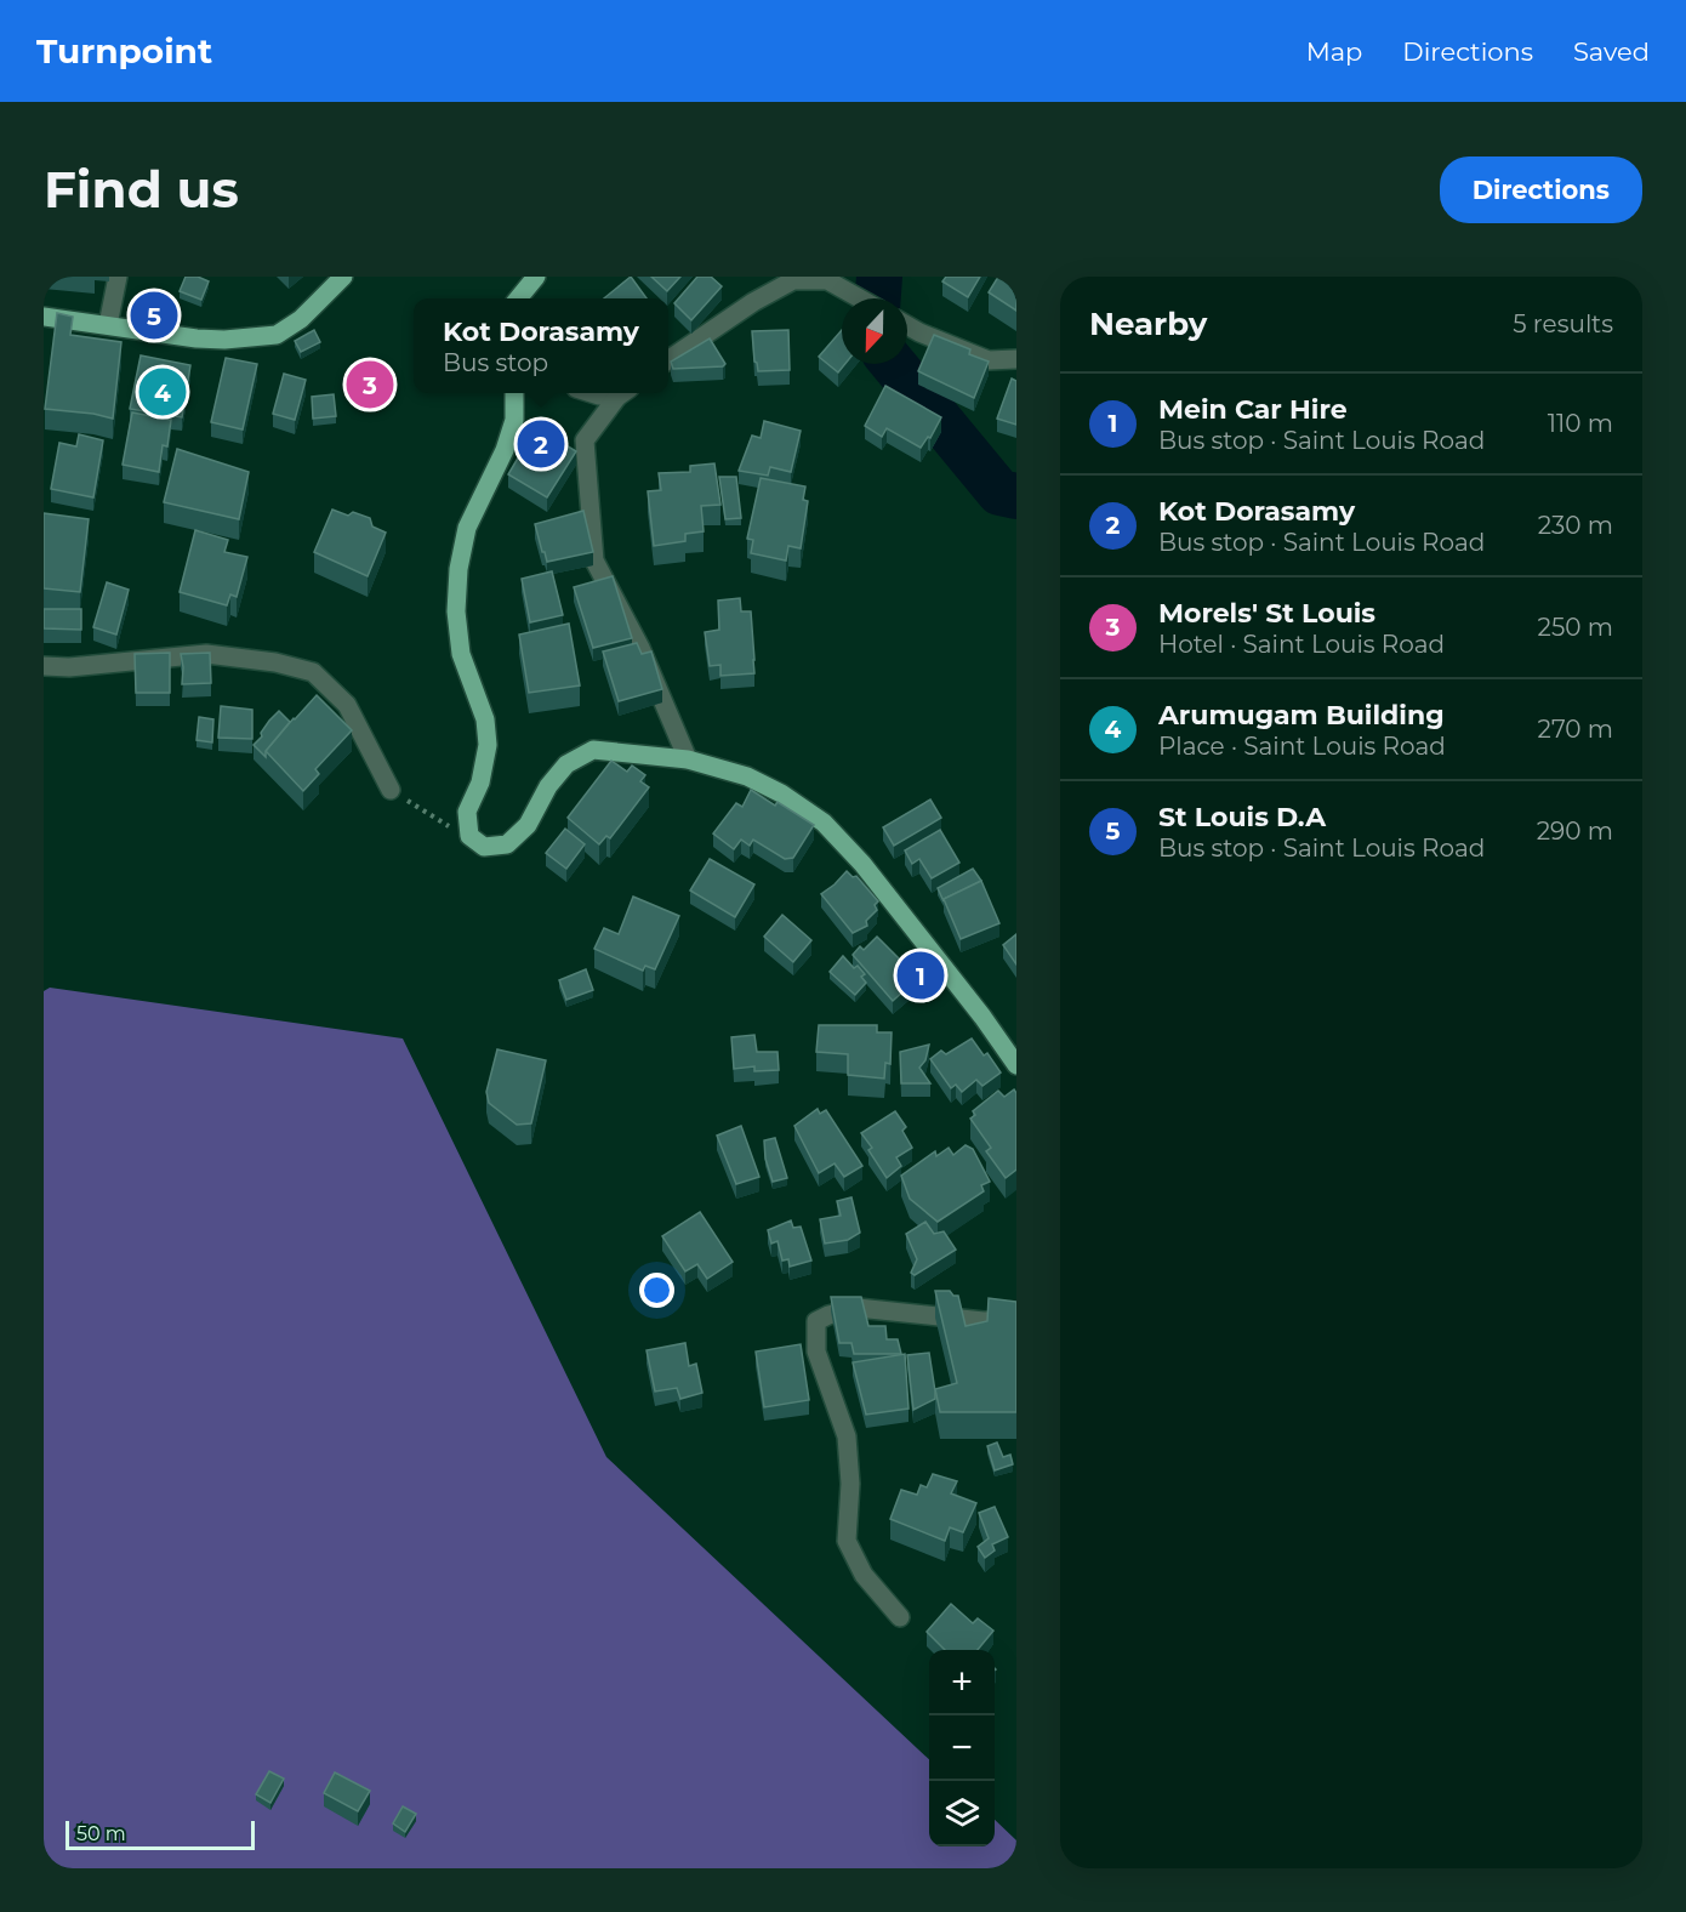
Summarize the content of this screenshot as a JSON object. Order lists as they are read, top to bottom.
{
  "scale_bar": "50 m",
  "north": "bottom",
  "page": {
    "header": "Turnpoint",
    "nav": ["Map", "Directions", "Saved"],
    "buttons": "Directions",
    "title": "Find us",
    "heading": ["Nearby", "5 results"],
    "pins": [
      "5",
      "3",
      "4",
      "2",
      "1"
    ],
    "popup": ["Kot Dorasamy", "Bus stop"],
    "list": [
      {
        "mark": "1",
        "name": "Mein Car Hire",
        "note": "Bus stop · Saint Louis Road",
        "value": "110 m"
      },
      {
        "mark": "2",
        "name": "Kot Dorasamy",
        "note": "Bus stop · Saint Louis Road",
        "value": "230 m"
      },
      {
        "mark": "3",
        "name": "Morels' St Louis",
        "note": "Hotel · Saint Louis Road",
        "value": "250 m"
      },
      {
        "mark": "4",
        "name": "Arumugam Building",
        "note": "Place · Saint Louis Road",
        "value": "270 m"
      },
      {
        "mark": "5",
        "name": "St Louis D.A",
        "note": "Bus stop · Saint Louis Road",
        "value": "290 m"
      }
    ],
    "map_buttons": ["+", "−"],
    "scale": "50 m"
  }
}
